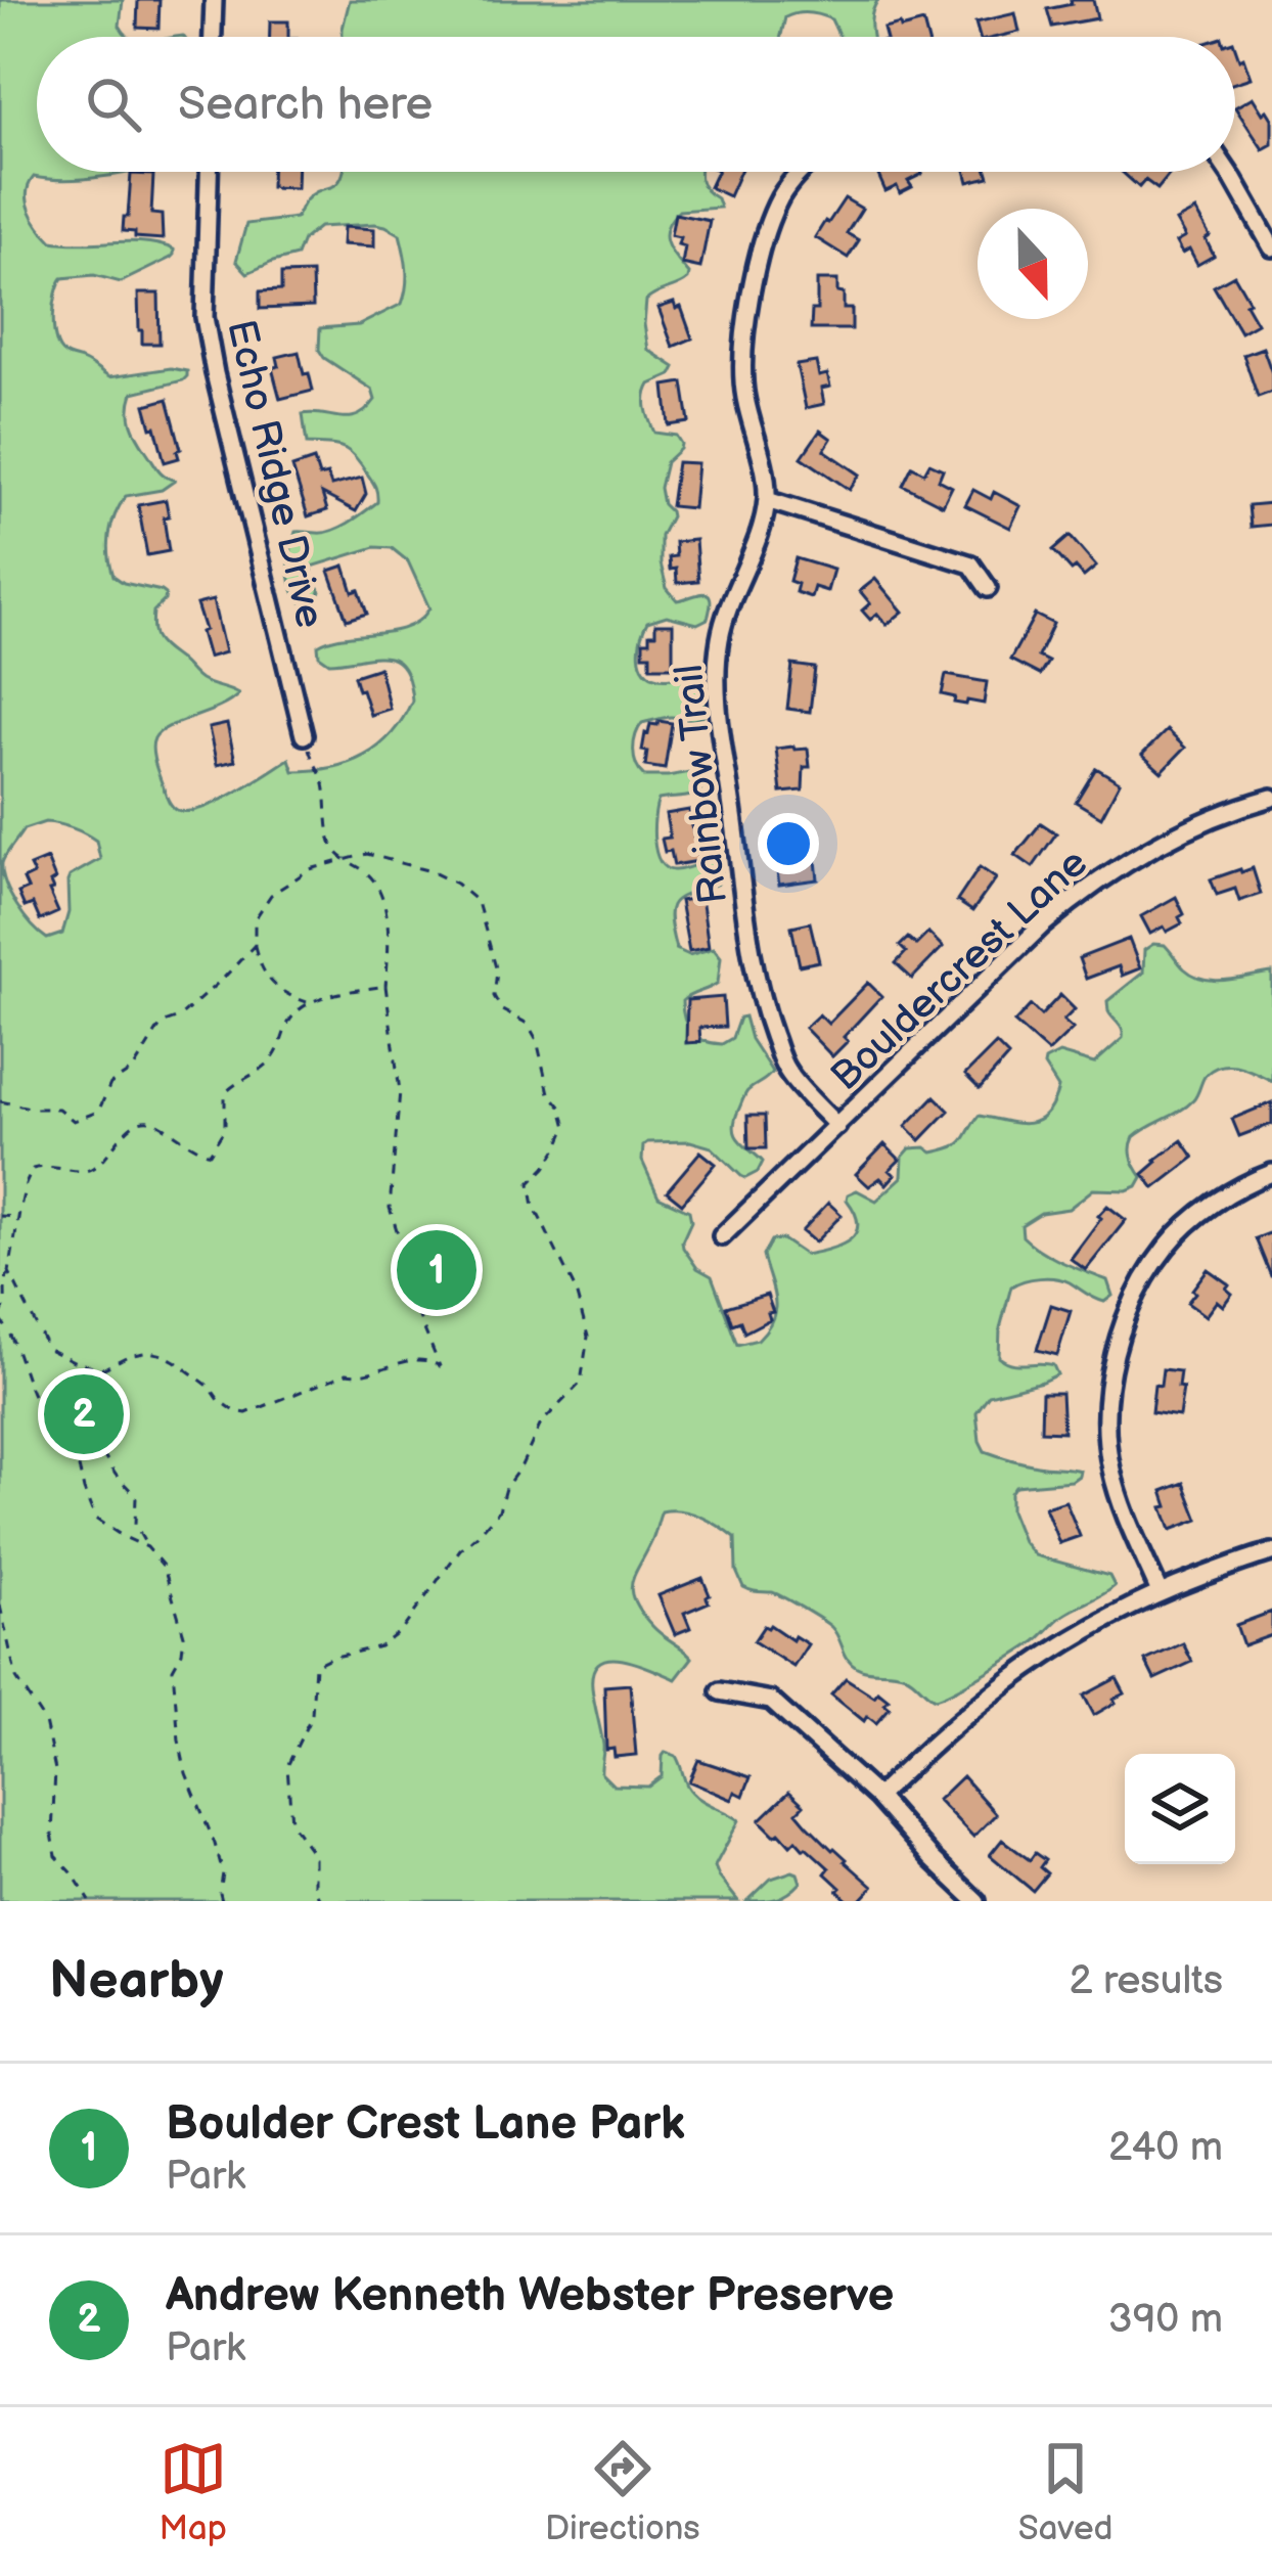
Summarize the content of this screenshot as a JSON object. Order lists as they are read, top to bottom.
{
  "streets": {
    "street": ["Echo Ridge Drive", "Rainbow Trail", "Bouldercrest Lane"]
  },
  "crossings": [
    ["Rainbow Trail", "Bouldercrest Lane"]
  ],
  "north": "bottom",
  "page": {
    "search": "Search here",
    "pins": ["1", "2"],
    "heading": ["Nearby", "2 results"],
    "list": [
      {
        "mark": "1",
        "name": "Boulder Crest Lane Park",
        "note": "Park",
        "value": "240 m"
      },
      {
        "mark": "2",
        "name": "Andrew Kenneth Webster Preserve",
        "note": "Park",
        "value": "390 m"
      }
    ],
    "nav": ["Map", "Directions", "Saved"]
  }
}
